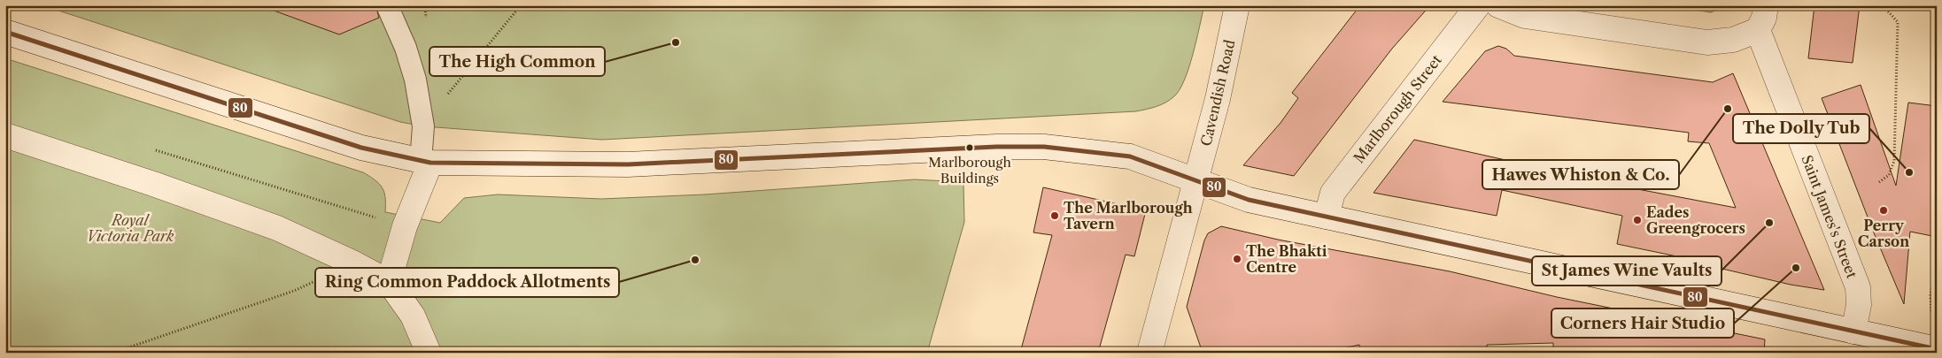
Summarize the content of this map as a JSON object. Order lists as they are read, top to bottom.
{
  "streets": {
    "street": ["Cavendish Road", "Marlborough Street", "Saint James's Street"]
  },
  "parks": ["Royal Victoria Park"],
  "places": [
    "The High Common",
    "Hawes Whiston & Co.",
    "Marlborough Buildings",
    "The Dolly Tub",
    "Perry Carson",
    "The Marlborough Tavern",
    "Eades Greengrocers",
    "St James Wine Vaults",
    "The Bhakti Centre",
    "Ring Common Paddock Allotments",
    "Corners Hair Studio"
  ],
  "lines": ["transit line 80"]
}
